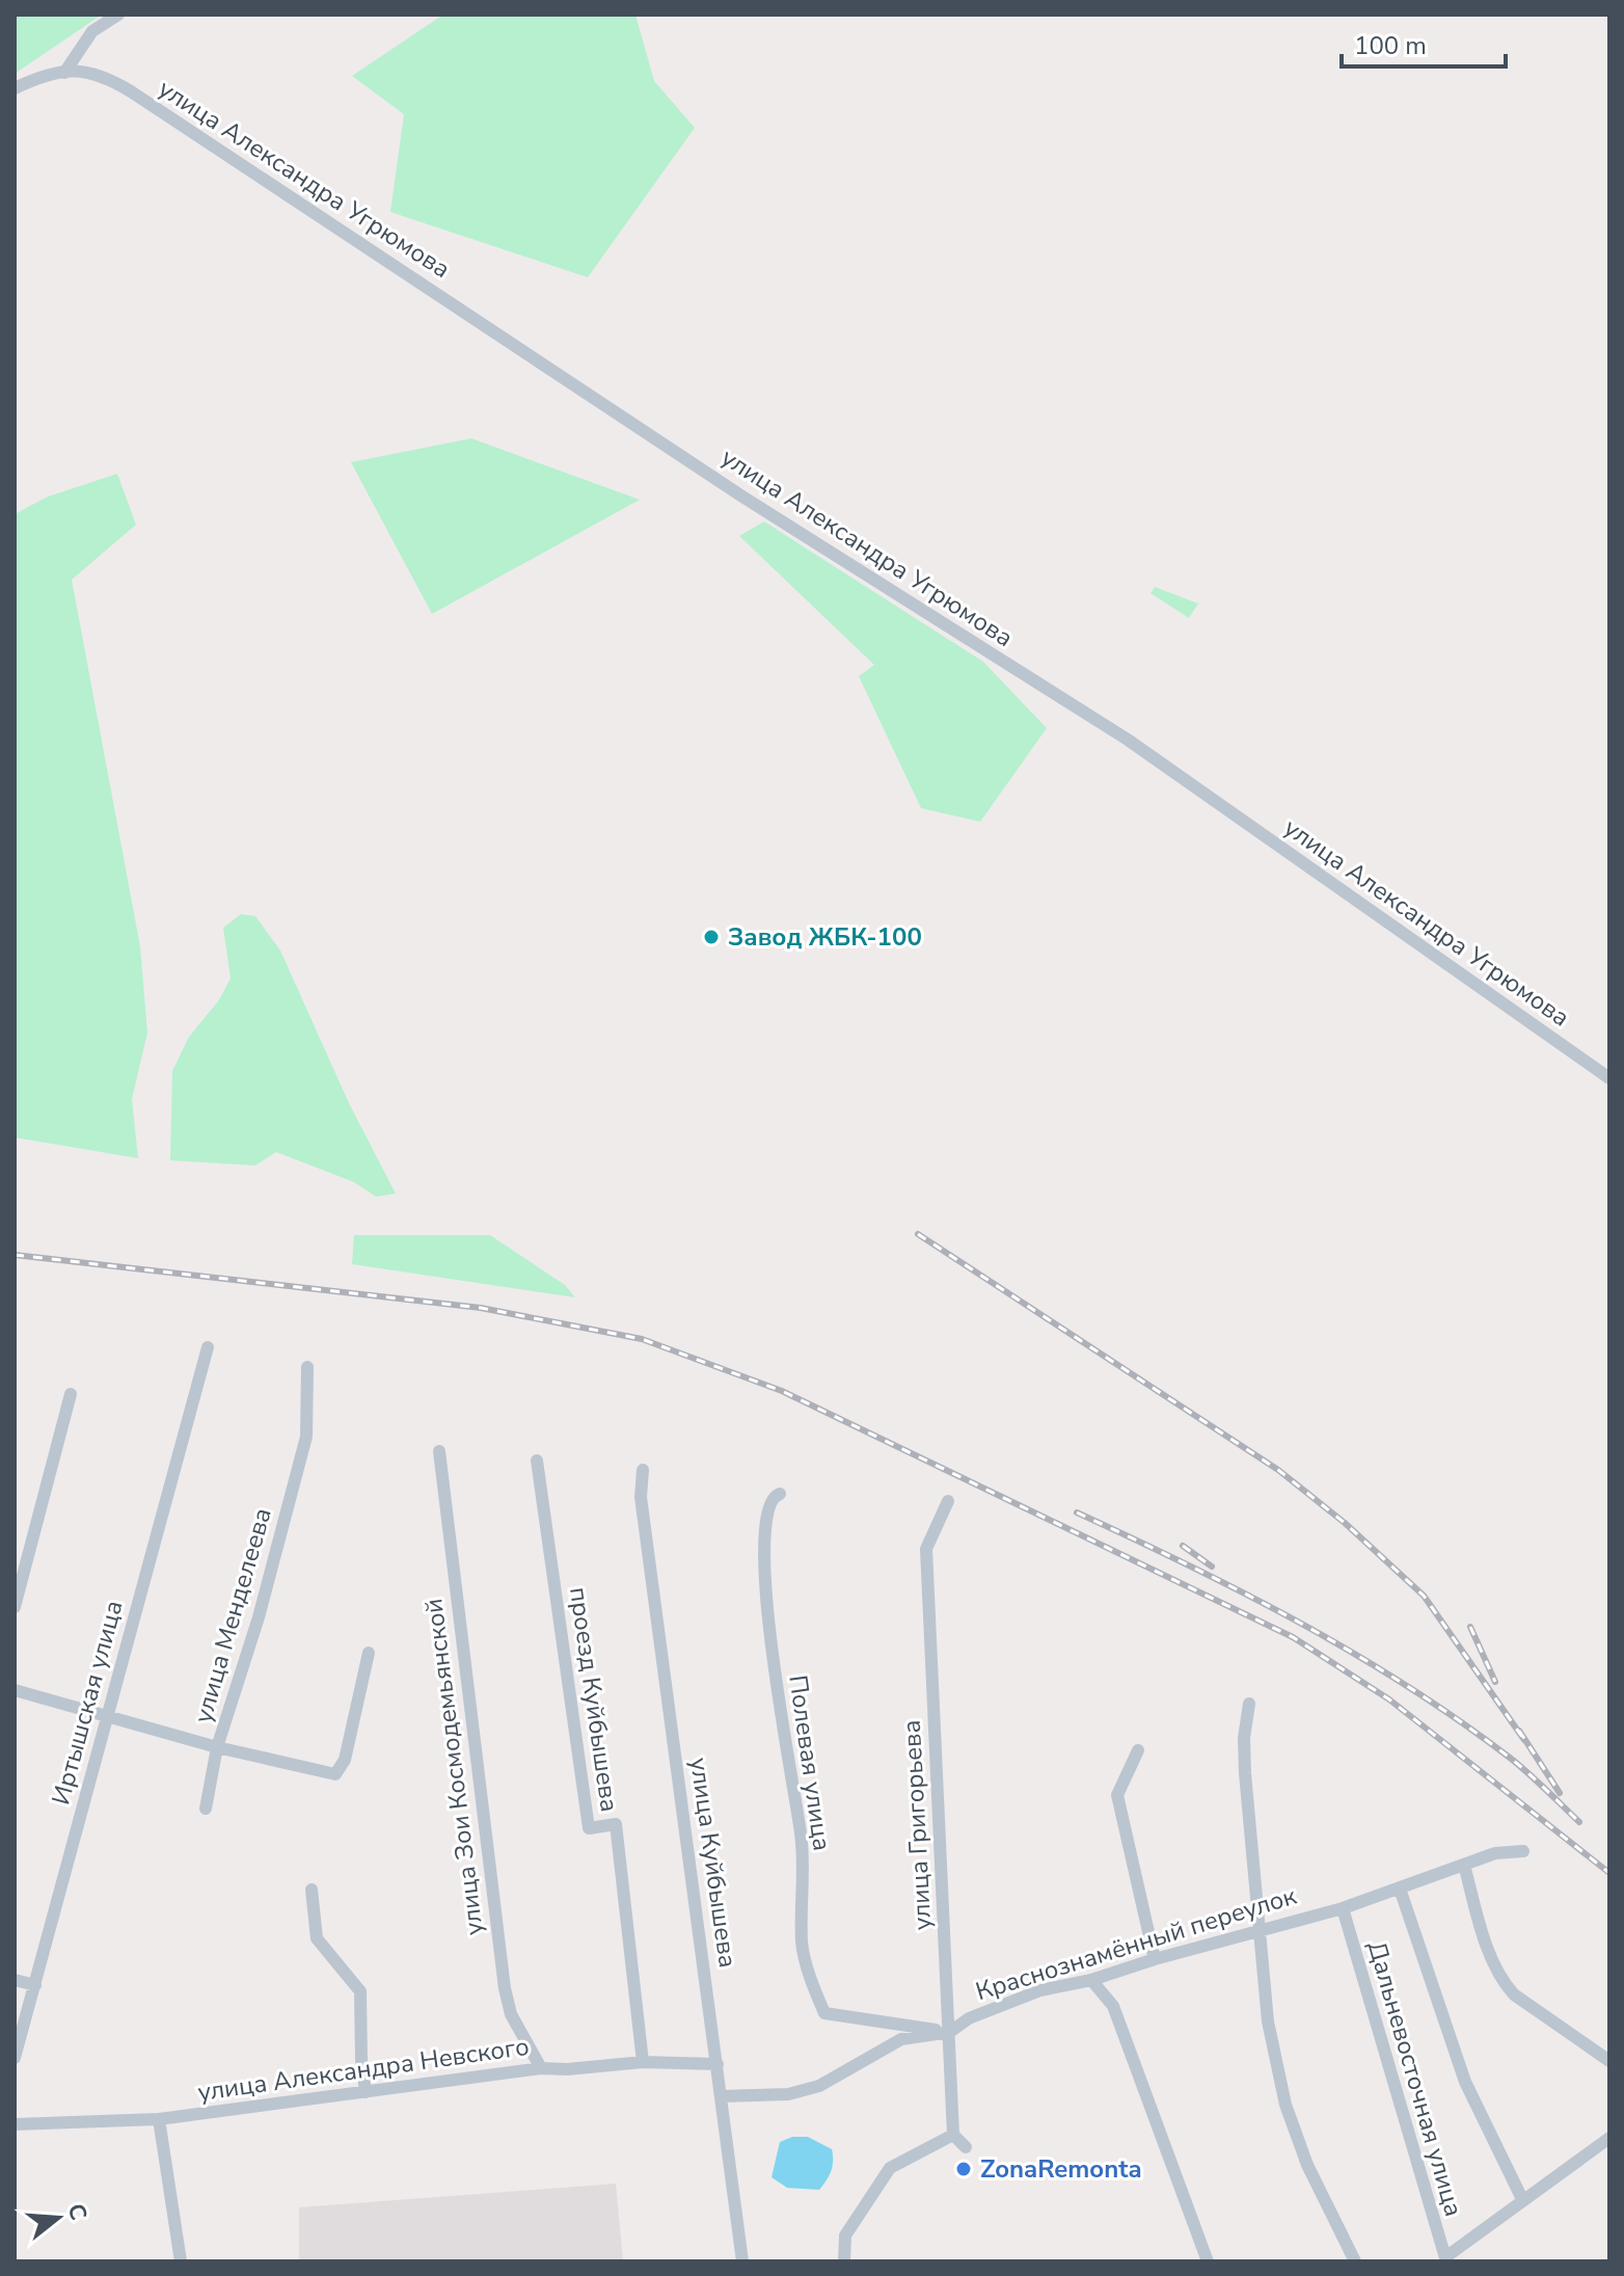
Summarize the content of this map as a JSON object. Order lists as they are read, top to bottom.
{
  "streets": {
    "street": [
      "улица Александра Угрюмова",
      "улица Менделеева",
      "проезд Куйбышева",
      "Иртышская улица",
      "Полевая улица",
      "улица Зои Космодемьянской",
      "улица Григорьева",
      "улица Куйбышева",
      "Краснознамённый переулок",
      "улица Александра Невского",
      "Дальневосточная улица"
    ]
  },
  "crossings": [
    ["проезд Куйбышева", "улица Александра Невского"],
    ["Полевая улица", "улица Григорьева"],
    ["Полевая улица", "Краснознамённый переулок"],
    ["улица Зои Космодемьянской", "улица Александра Невского"],
    ["улица Григорьева", "Краснознамённый переулок"],
    ["улица Куйбышева", "Краснознамённый переулок"],
    ["улица Куйбышева", "улица Александра Невского"],
    ["Краснознамённый переулок", "Дальневосточная улица"]
  ],
  "places": ["Завод ЖБК-100", "ZonaRemonta"],
  "scale_bar": "100 m",
  "north": "right"
}
